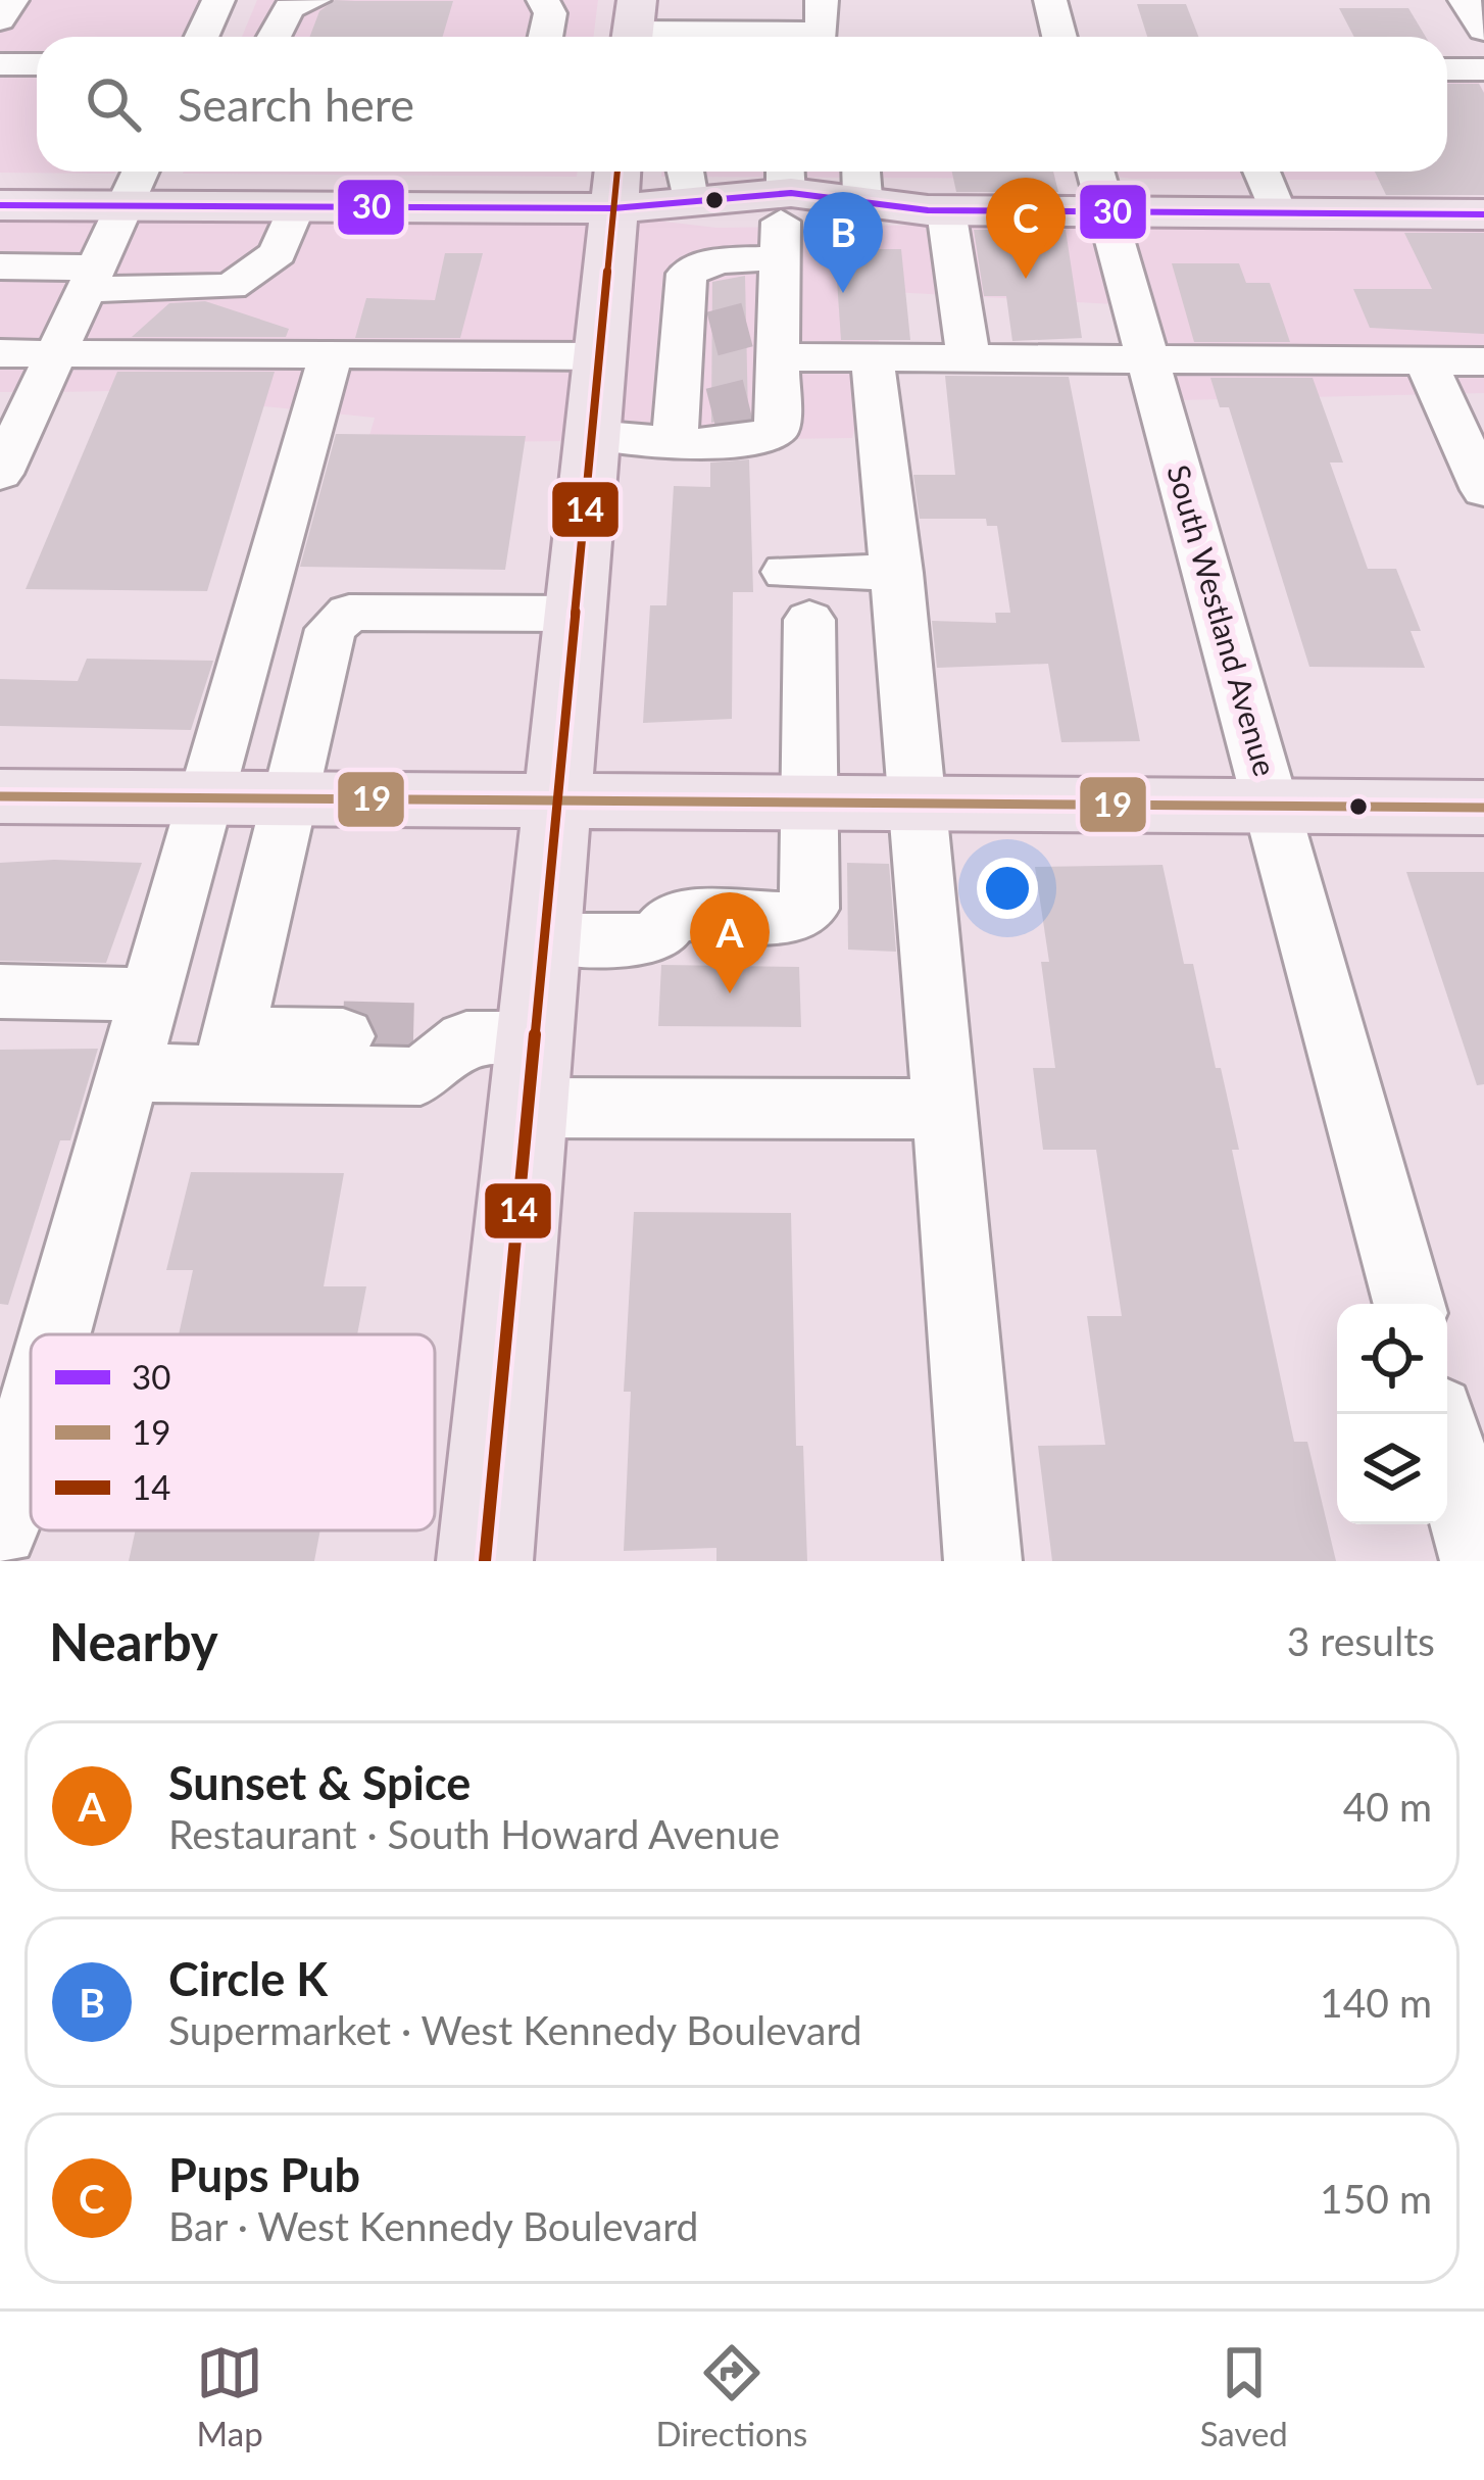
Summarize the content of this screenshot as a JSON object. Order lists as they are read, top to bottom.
{
  "streets": {
    "street": ["South Westland Avenue"]
  },
  "lines": ["transit line 14", "transit line 30", "transit line 19"],
  "legend": ["30", "19", "14"],
  "page": {
    "search": "Search here",
    "pins": ["C", "B", "A"],
    "heading": ["Nearby", "3 results"],
    "list": [
      {
        "mark": "A",
        "name": "Sunset & Spice",
        "note": "Restaurant · South Howard Avenue",
        "value": "40 m"
      },
      {
        "mark": "B",
        "name": "Circle K",
        "note": "Supermarket · West Kennedy Boulevard",
        "value": "140 m"
      },
      {
        "mark": "C",
        "name": "Pups Pub",
        "note": "Bar · West Kennedy Boulevard",
        "value": "150 m"
      }
    ],
    "nav": ["Map", "Directions", "Saved"]
  }
}
